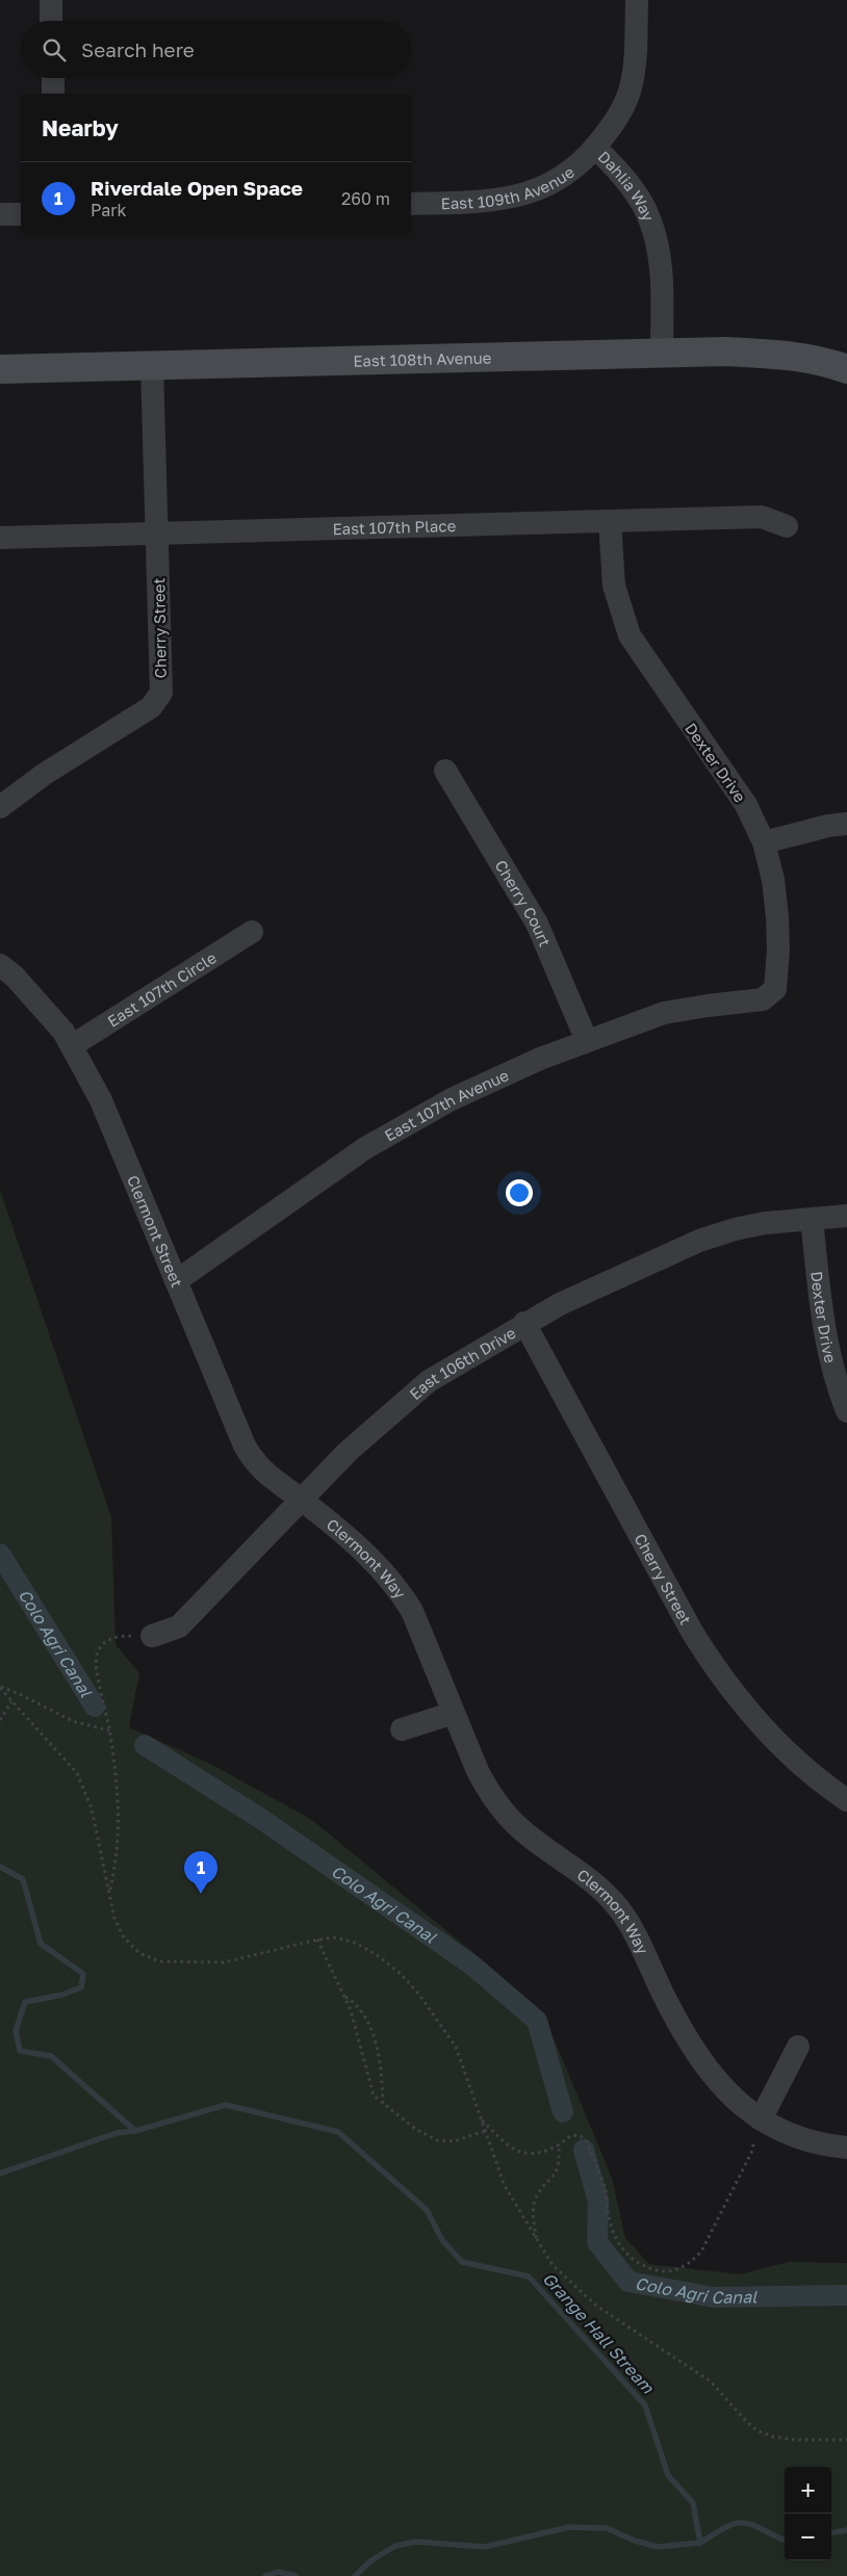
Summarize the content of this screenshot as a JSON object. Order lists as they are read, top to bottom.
{
  "streets": {
    "street": [
      "East 109th Avenue",
      "Dahlia Way",
      "East 108th Avenue",
      "East 107th Place",
      "Cherry Street",
      "Dexter Drive",
      "Cherry Court",
      "East 107th Circle",
      "East 107th Avenue",
      "Clermont Street",
      "East 106th Drive",
      "Clermont Way"
    ]
  },
  "crossings": [
    ["East 109th Avenue", "Dahlia Way"],
    ["Dahlia Way", "East 108th Avenue"],
    ["East 108th Avenue", "Cherry Street"],
    ["East 107th Place", "Cherry Street"],
    ["East 107th Place", "Dexter Drive"],
    ["Cherry Street", "East 106th Drive"],
    ["Dexter Drive", "East 107th Avenue"],
    ["Dexter Drive", "East 106th Drive"],
    ["Cherry Court", "East 107th Avenue"],
    ["East 107th Circle", "Clermont Street"],
    ["East 107th Avenue", "Clermont Street"],
    ["Clermont Street", "East 106th Drive"],
    ["Clermont Street", "Clermont Way"],
    ["East 106th Drive", "Clermont Way"]
  ],
  "water": ["Colo Agri Canal", "Grange Hall Stream"],
  "page": {
    "search": "Search here",
    "heading": "Nearby",
    "list": [
      {
        "mark": "1",
        "name": "Riverdale Open Space",
        "note": "Park",
        "value": "260 m"
      }
    ],
    "pins": "1",
    "map_buttons": ["+", "−"]
  }
}
